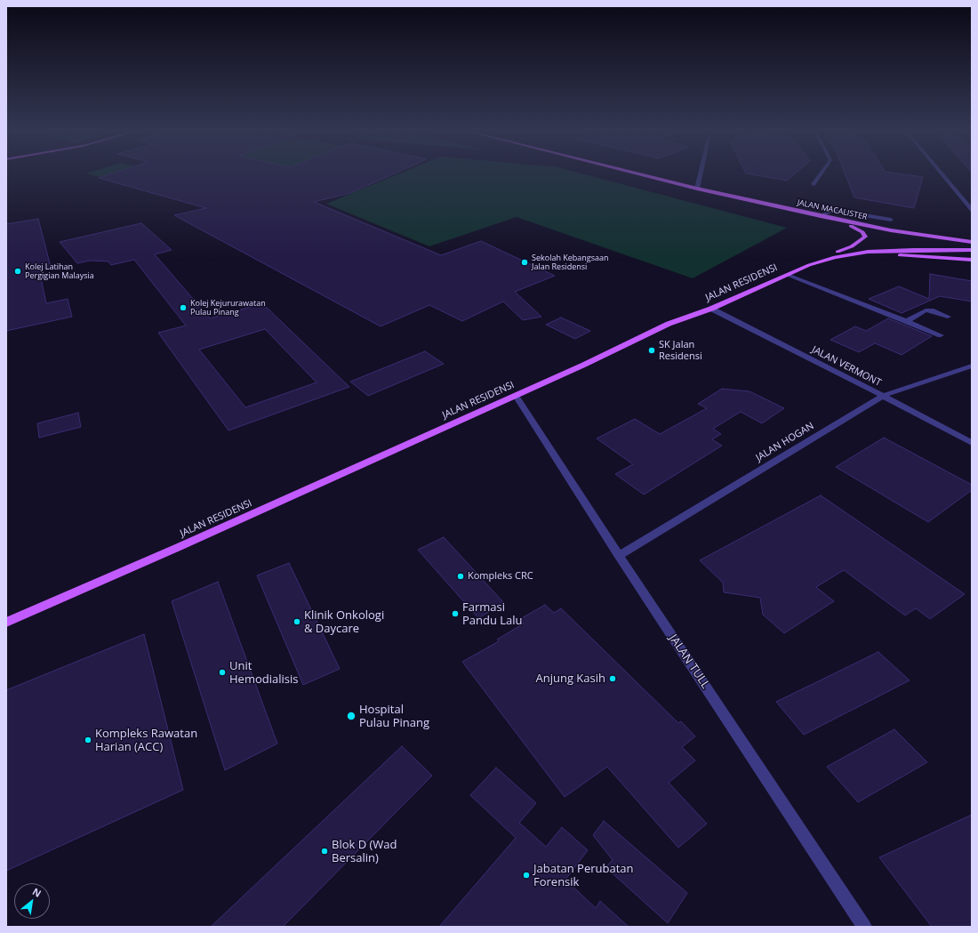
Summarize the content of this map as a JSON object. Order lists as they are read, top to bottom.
{
  "streets": {
    "main road": ["JALAN MACALISTER", "JALAN RESIDENSI"],
    "street": ["JALAN VERMONT", "JALAN HOGAN", "JALAN TULL"]
  },
  "crossings": [
    ["JALAN RESIDENSI", "JALAN VERMONT"],
    ["JALAN RESIDENSI", "JALAN TULL"],
    ["JALAN VERMONT", "JALAN HOGAN"],
    ["JALAN HOGAN", "JALAN TULL"]
  ],
  "places": [
    "Sekolah Kebangsaan Jalan Residensi",
    "Kolej Latihan Pergigian Malaysia",
    "Kolej Kejururawatan Pulau Pinang",
    "SK Jalan Residensi",
    "Kompleks CRC",
    "Farmasi Pandu Lalu",
    "Klinik Onkologi & Daycare",
    "Unit Hemodialisis",
    "Anjung Kasih",
    "Hospital Pulau Pinang",
    "Kompleks Rawatan Harian (ACC)",
    "Blok D (Wad Bersalin)",
    "Jabatan Perubatan Forensik"
  ],
  "north": "top right"
}
